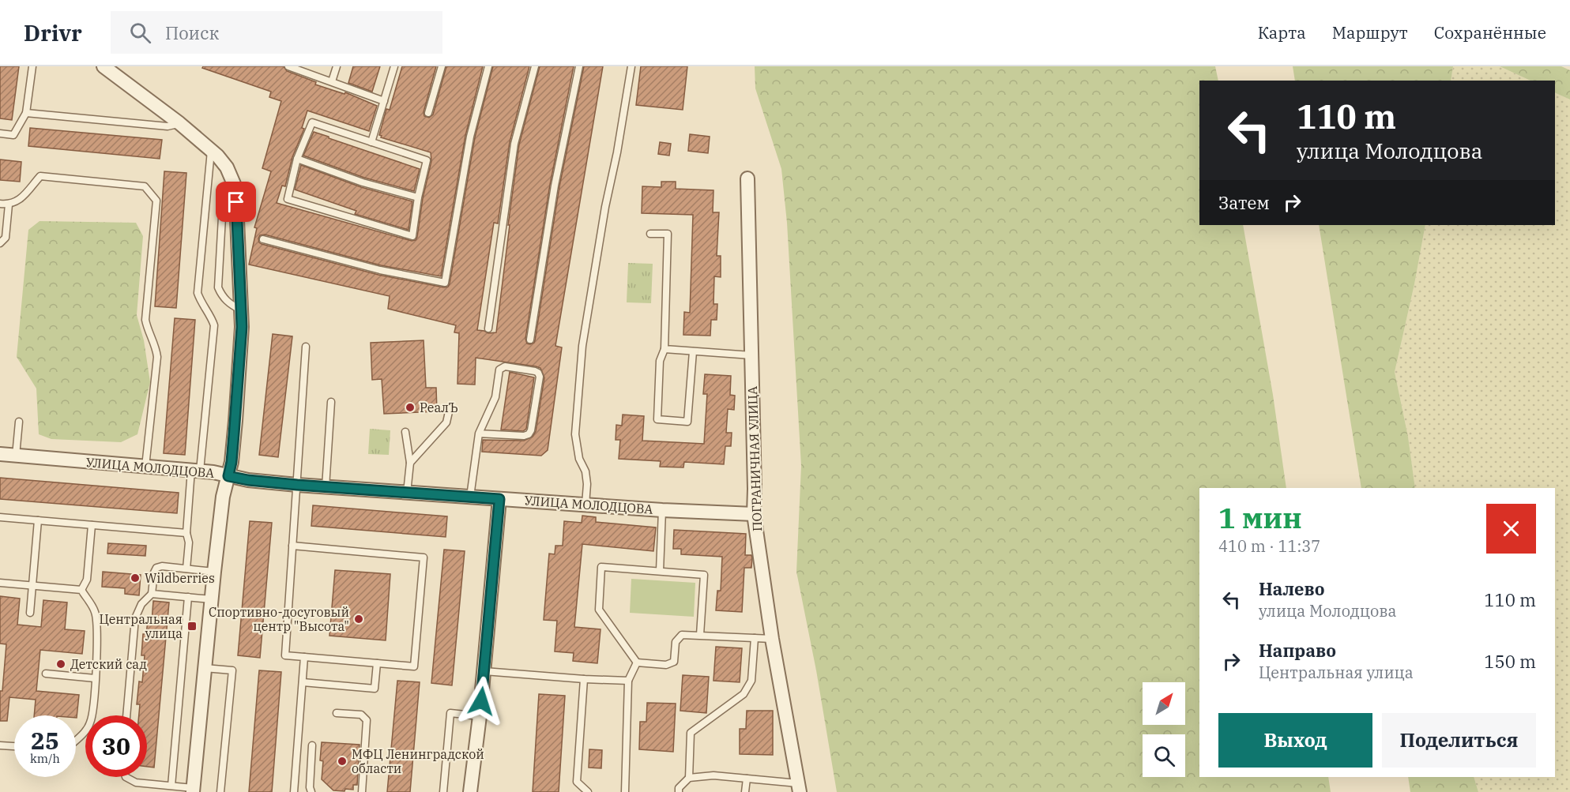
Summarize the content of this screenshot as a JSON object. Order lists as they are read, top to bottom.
{
  "streets": {
    "street": ["ПОГРАНИЧНАЯ УЛИЦА", "УЛИЦА МОЛОДЦОВА"]
  },
  "crossings": [
    ["ПОГРАНИЧНАЯ УЛИЦА", "УЛИЦА МОЛОДЦОВА"]
  ],
  "places": {
    "other": [
      "РеалЪ",
      "Wildberries",
      "Спортивно-досуговый центр \"Высота\"",
      "Детский сад",
      "МФЦ Ленинградской области"
    ],
    "transit": ["Центральная улица"]
  },
  "north": "top right",
  "page": {
    "header": "Drivr",
    "search": "Поиск",
    "nav": ["Карта", "Маршрут", "Сохранённые"],
    "turn": ["110 m", "улица Молодцова"],
    "then": "Затем",
    "heading": ["1 мин", "410 m · 11:37"],
    "list": [
      {
        "name": "Налево",
        "note": "улица Молодцова",
        "value": "110 m"
      },
      {
        "name": "Направо",
        "note": "Центральная улица",
        "value": "150 m"
      }
    ],
    "buttons": ["Выход", "Поделиться"],
    "speed": "25 km/h",
    "limit": "30"
  }
}
